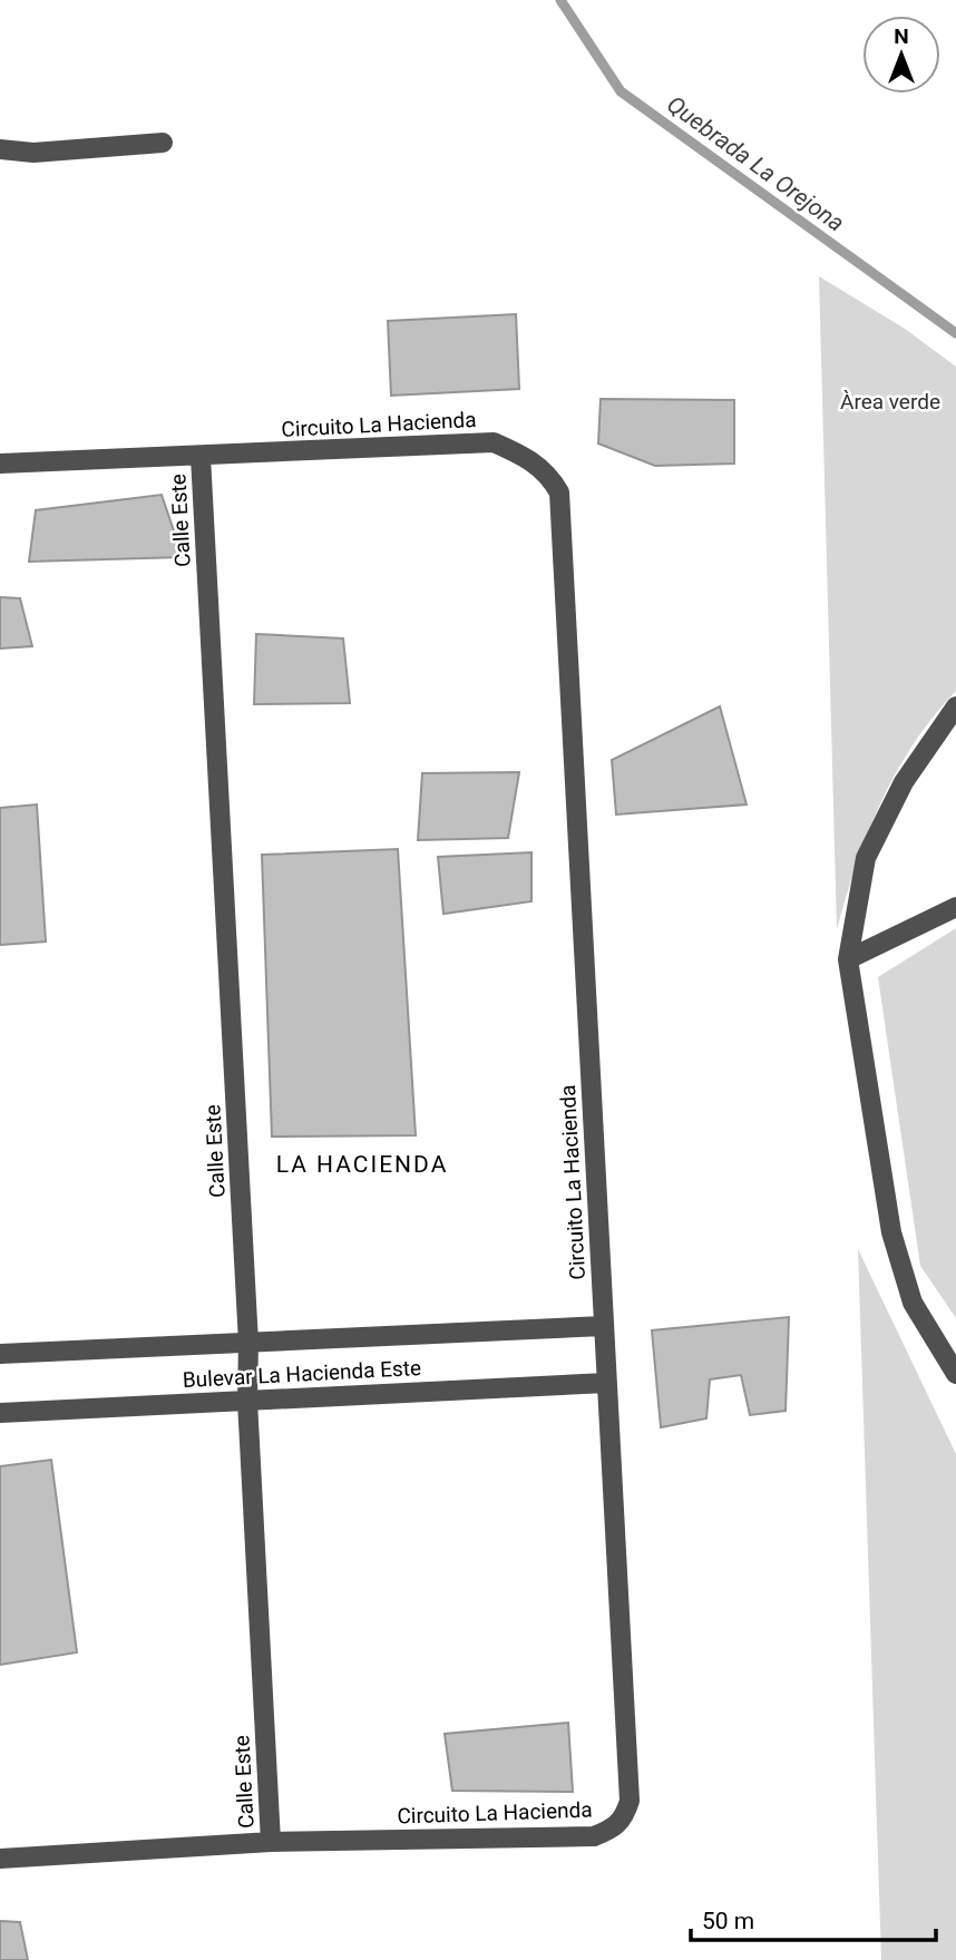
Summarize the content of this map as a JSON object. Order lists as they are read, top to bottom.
{
  "streets": {
    "street": ["Circuito La Hacienda", "Calle Este", "Bulevar La Hacienda Este"]
  },
  "crossings": [
    ["Circuito La Hacienda", "Calle Este"],
    ["Circuito La Hacienda", "Bulevar La Hacienda Este"],
    ["Calle Este", "Bulevar La Hacienda Este"]
  ],
  "districts": ["LA HACIENDA"],
  "water": ["Quebrada La Orejona"],
  "parks": ["Àrea verde"],
  "scale_bar": "50 m",
  "north": "top"
}
